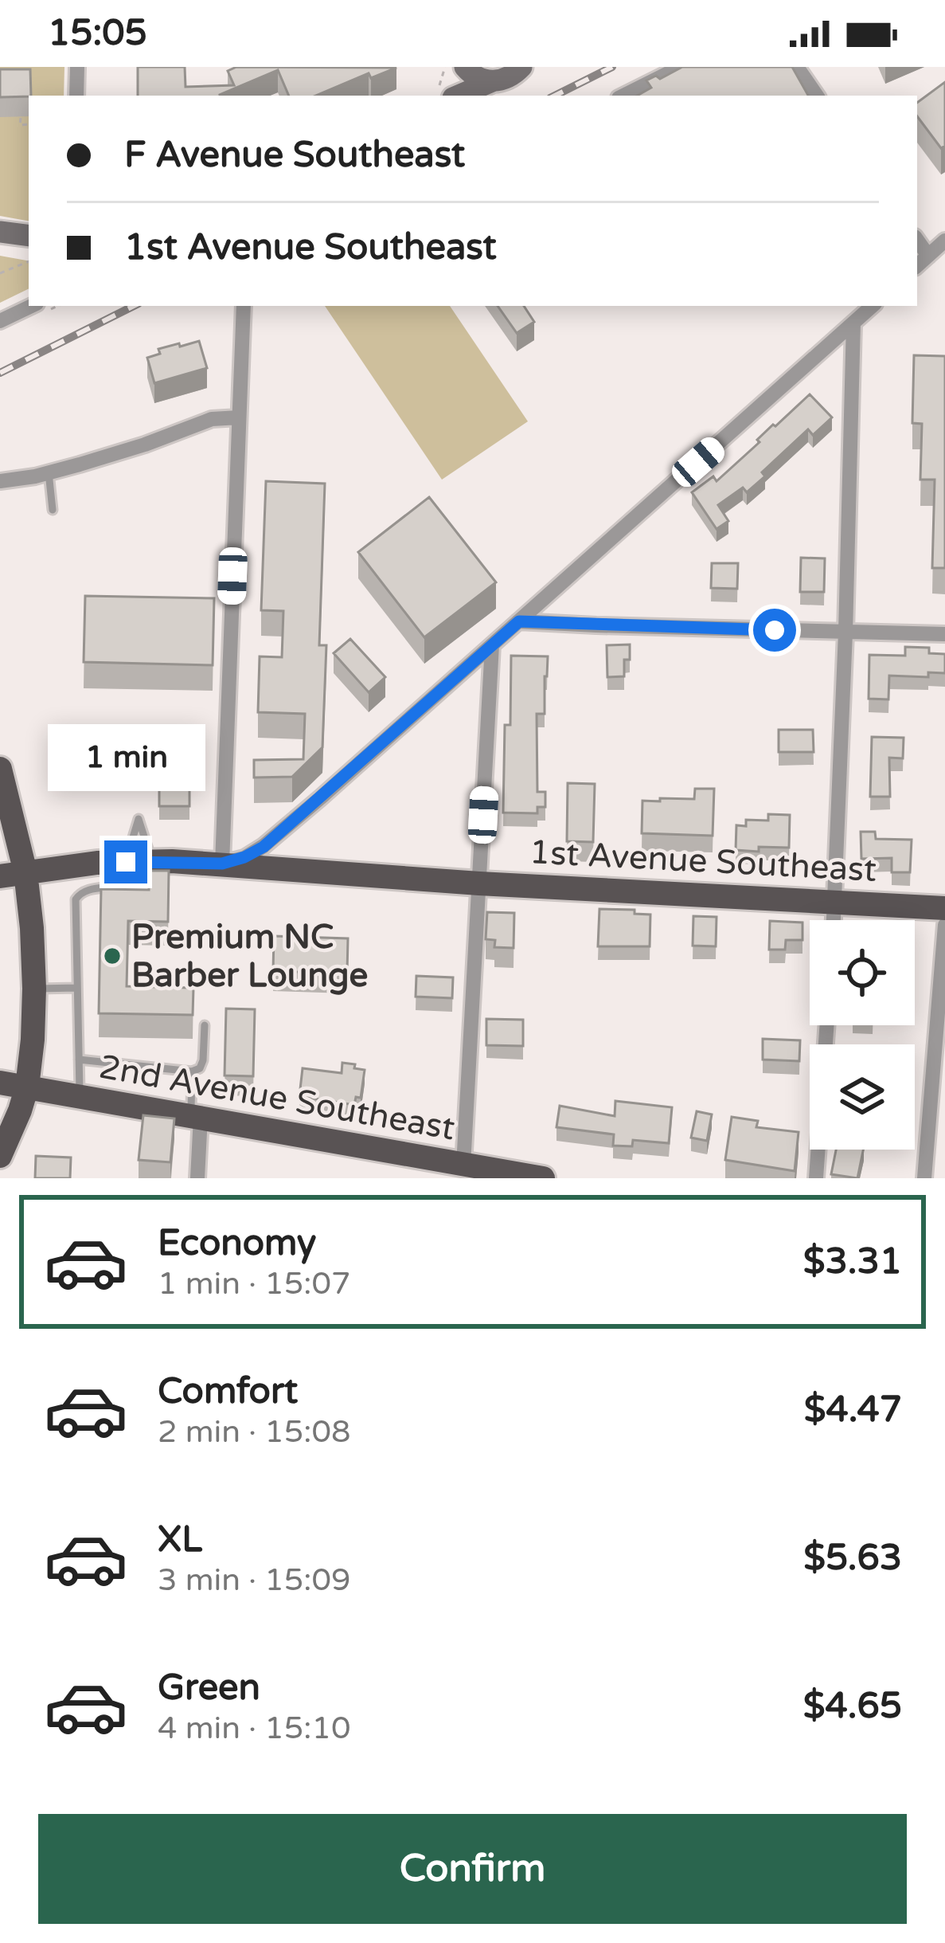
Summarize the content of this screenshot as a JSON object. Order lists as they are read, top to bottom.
{
  "streets": {
    "main road": ["1st Avenue Southeast", "2nd Avenue Southeast"]
  },
  "places": ["Premium NC Barber Lounge"],
  "page": {
    "status": "15:05",
    "banner": ["F Avenue Southeast", "1st Avenue Southeast"],
    "bubble": "1 min",
    "list": [
      {
        "name": "Economy",
        "note": "1 min · 15:07",
        "value": "$3.31"
      },
      {
        "name": "Comfort",
        "note": "2 min · 15:08",
        "value": "$4.47"
      },
      {
        "name": "XL",
        "note": "3 min · 15:09",
        "value": "$5.63"
      },
      {
        "name": "Green",
        "note": "4 min · 15:10",
        "value": "$4.65"
      }
    ],
    "buttons": "Confirm"
  }
}
